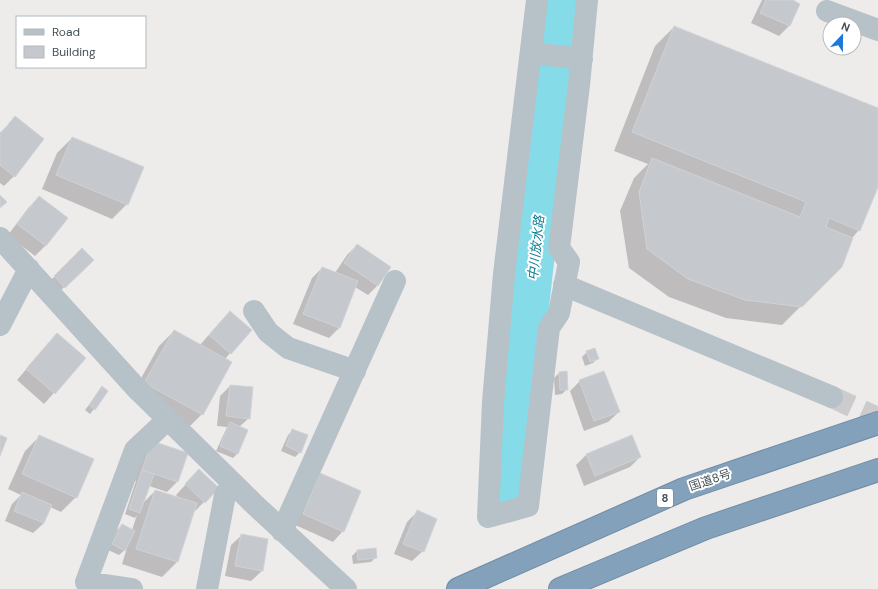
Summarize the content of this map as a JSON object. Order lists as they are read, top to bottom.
{
  "streets": {
    "highway": ["国道8号", "8"]
  },
  "water": ["中川放水路"],
  "legend": ["Road", "Building"],
  "north": "top"
}
